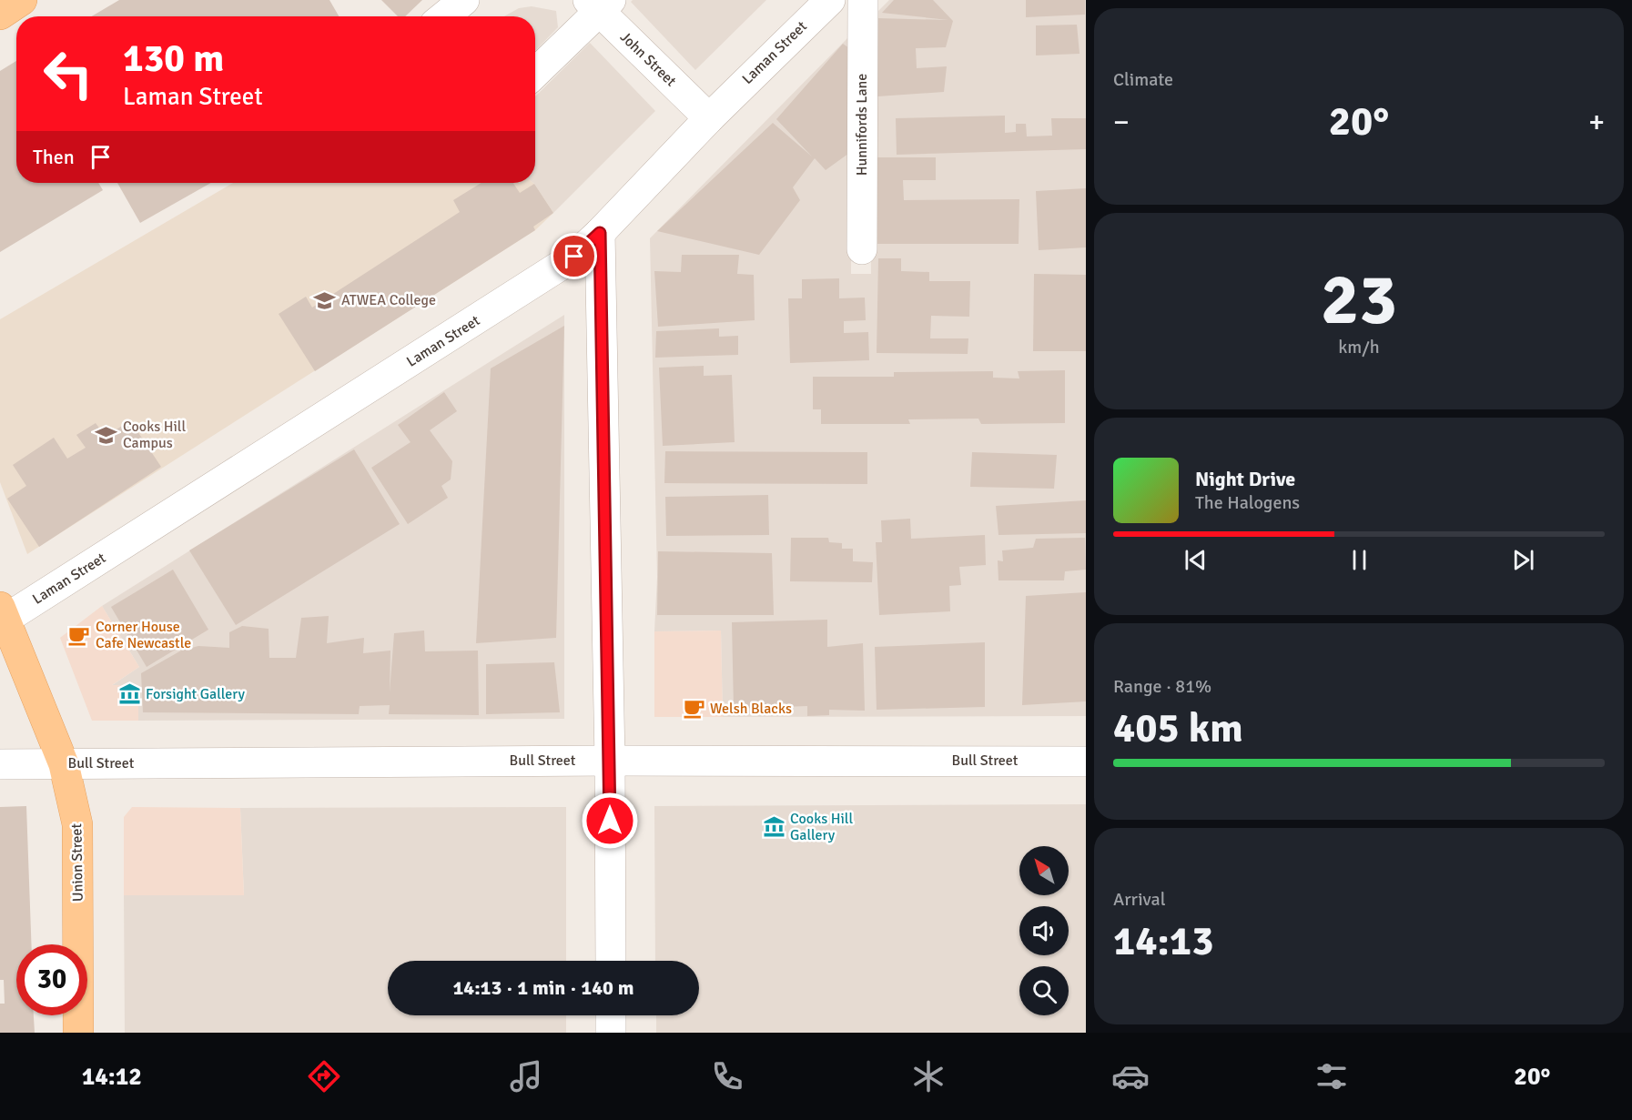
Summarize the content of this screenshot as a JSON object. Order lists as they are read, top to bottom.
{
  "streets": {
    "main road": ["Union Street"],
    "street": [
      "Laman Street",
      "John Street",
      "Hunnifords Lane",
      "Bull Street"
    ]
  },
  "crossings": [
    ["Laman Street", "John Street"],
    ["Laman Street", "Union Street"],
    ["Bull Street", "Union Street"]
  ],
  "places": {
    "school or university": ["ATWEA College", "Cooks Hill Campus"],
    "cafe": ["Corner House Cafe Newcastle", "Welsh Blacks"],
    "museum": ["Forsight Gallery", "Cooks Hill Gallery"]
  },
  "north": "top left",
  "page": {
    "tile": [
      "Climate",
      ["23", "km/h"],
      ["Range · 81%", "405 km"],
      ["Arrival", "14:13"]
    ],
    "turn": ["130 m", "Laman Street"],
    "heat": ["−", "20°", "+"],
    "then": "Then",
    "song": ["Night Drive", "The Halogens"],
    "limit": "30",
    "trip": "14:13 · 1 min · 140 m",
    "tabs": ["14:12", "20°"]
  }
}
